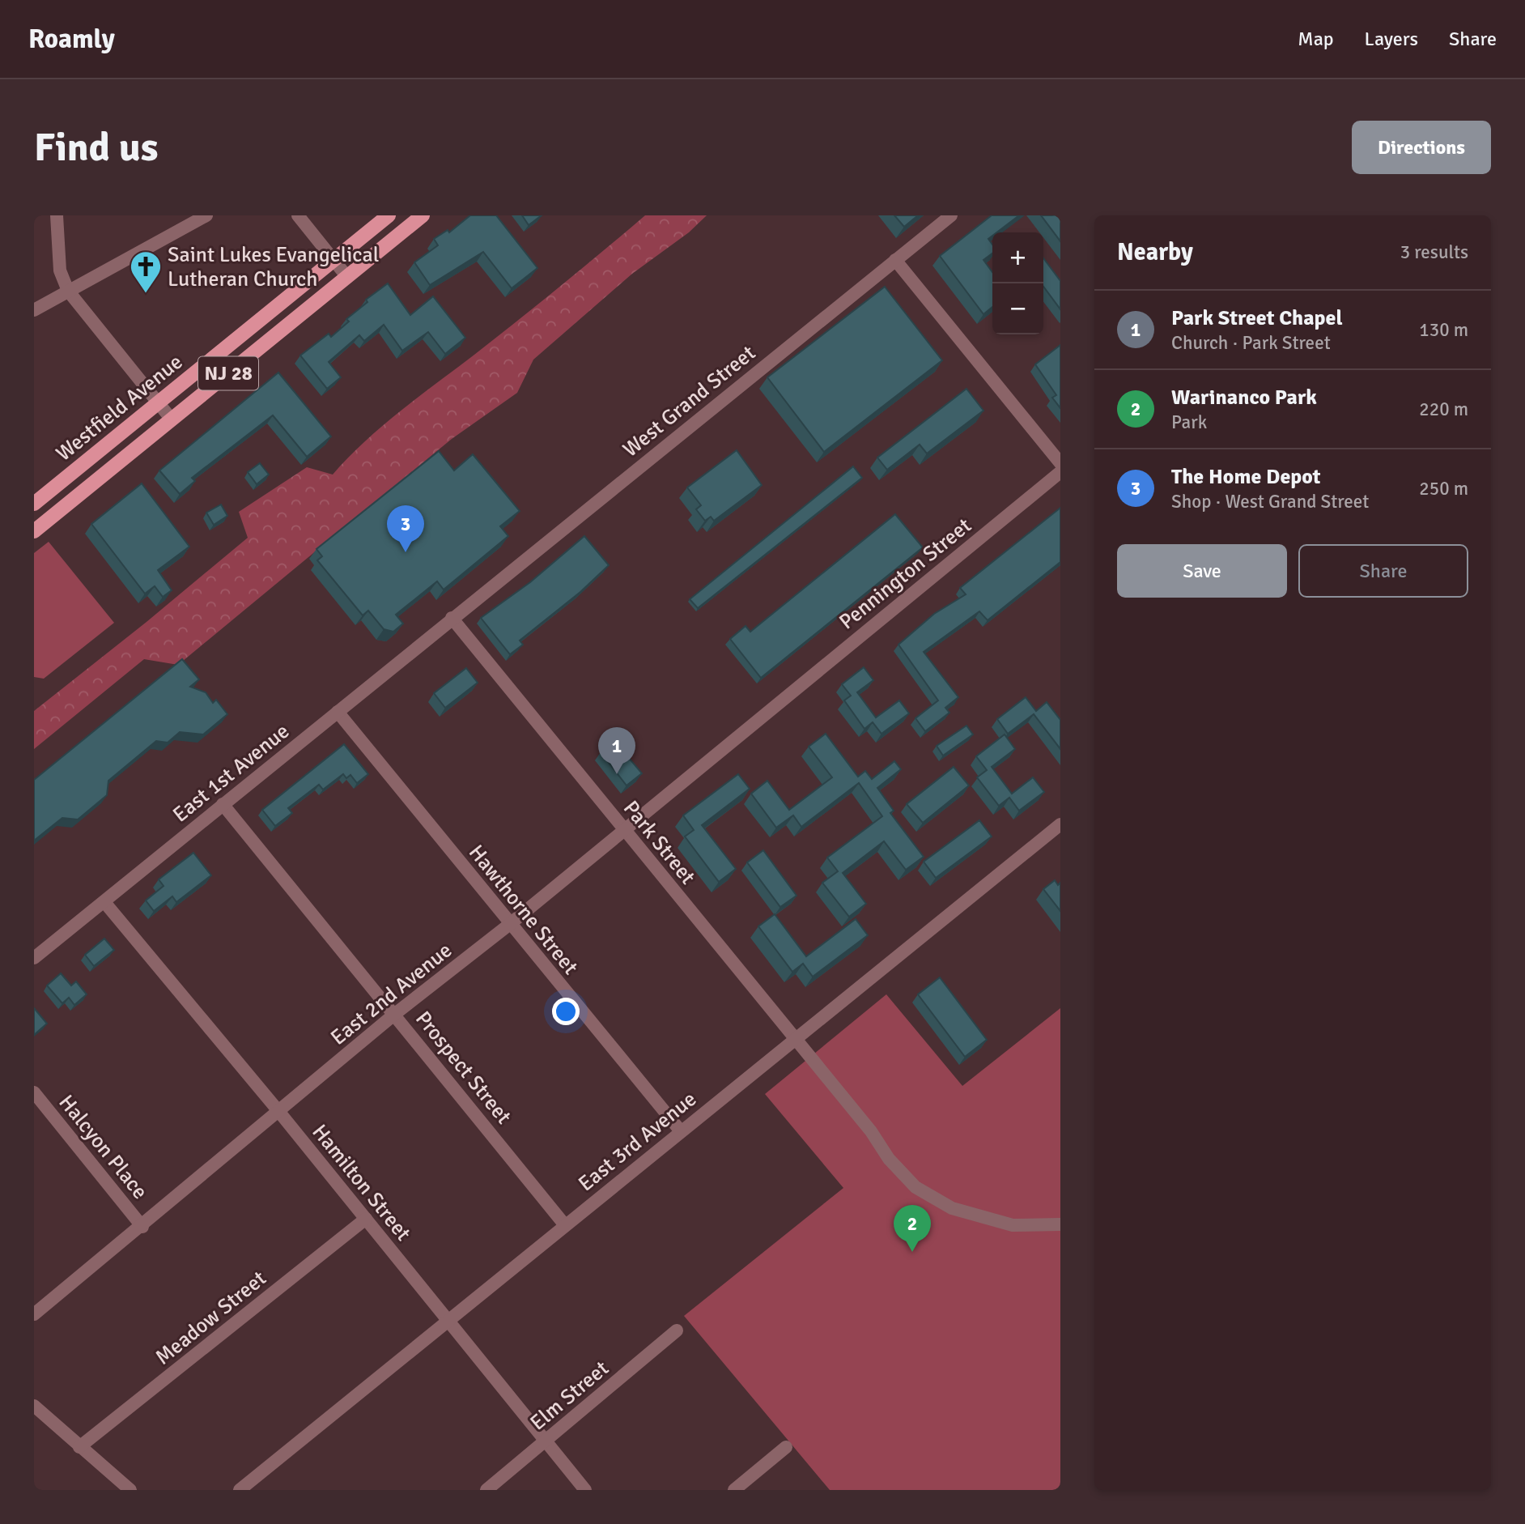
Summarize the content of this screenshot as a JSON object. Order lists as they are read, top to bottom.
{
  "streets": {
    "main road": ["NJ 28", "Westfield Avenue"],
    "street": [
      "West Grand Street",
      "Pennington Street",
      "East 1st Avenue",
      "Park Street",
      "Hawthorne Street",
      "East 2nd Avenue",
      "Prospect Street",
      "East 3rd Avenue",
      "Halcyon Place",
      "Hamilton Street",
      "Meadow Street",
      "Elm Street"
    ]
  },
  "crossings": [
    ["West Grand Street", "East 1st Avenue"],
    ["West Grand Street", "Park Street"],
    ["Pennington Street", "East 2nd Avenue"],
    ["East 1st Avenue", "Park Street"],
    ["East 1st Avenue", "Hawthorne Street"],
    ["East 1st Avenue", "Prospect Street"],
    ["East 1st Avenue", "Hamilton Street"],
    ["Park Street", "East 2nd Avenue"],
    ["Park Street", "East 3rd Avenue"],
    ["Hawthorne Street", "East 2nd Avenue"],
    ["Hawthorne Street", "East 3rd Avenue"],
    ["East 2nd Avenue", "Prospect Street"],
    ["East 2nd Avenue", "Halcyon Place"],
    ["East 2nd Avenue", "Hamilton Street"],
    ["Prospect Street", "East 3rd Avenue"],
    ["East 3rd Avenue", "Hamilton Street"],
    ["Hamilton Street", "Meadow Street"],
    ["Hamilton Street", "Elm Street"]
  ],
  "places": {
    "church": ["Saint Lukes Evangelical Lutheran Church"]
  },
  "page": {
    "header": "Roamly",
    "nav": ["Map", "Layers", "Share"],
    "buttons": [
      "Directions",
      ["Save", "Share"]
    ],
    "title": "Find us",
    "heading": ["Nearby", "3 results"],
    "map_buttons": ["+", "−"],
    "list": [
      {
        "mark": "1",
        "name": "Park Street Chapel",
        "note": "Church · Park Street",
        "value": "130 m"
      },
      {
        "mark": "2",
        "name": "Warinanco Park",
        "note": "Park",
        "value": "220 m"
      },
      {
        "mark": "3",
        "name": "The Home Depot",
        "note": "Shop · West Grand Street",
        "value": "250 m"
      }
    ],
    "pins": ["3", "1", "2"]
  }
}
